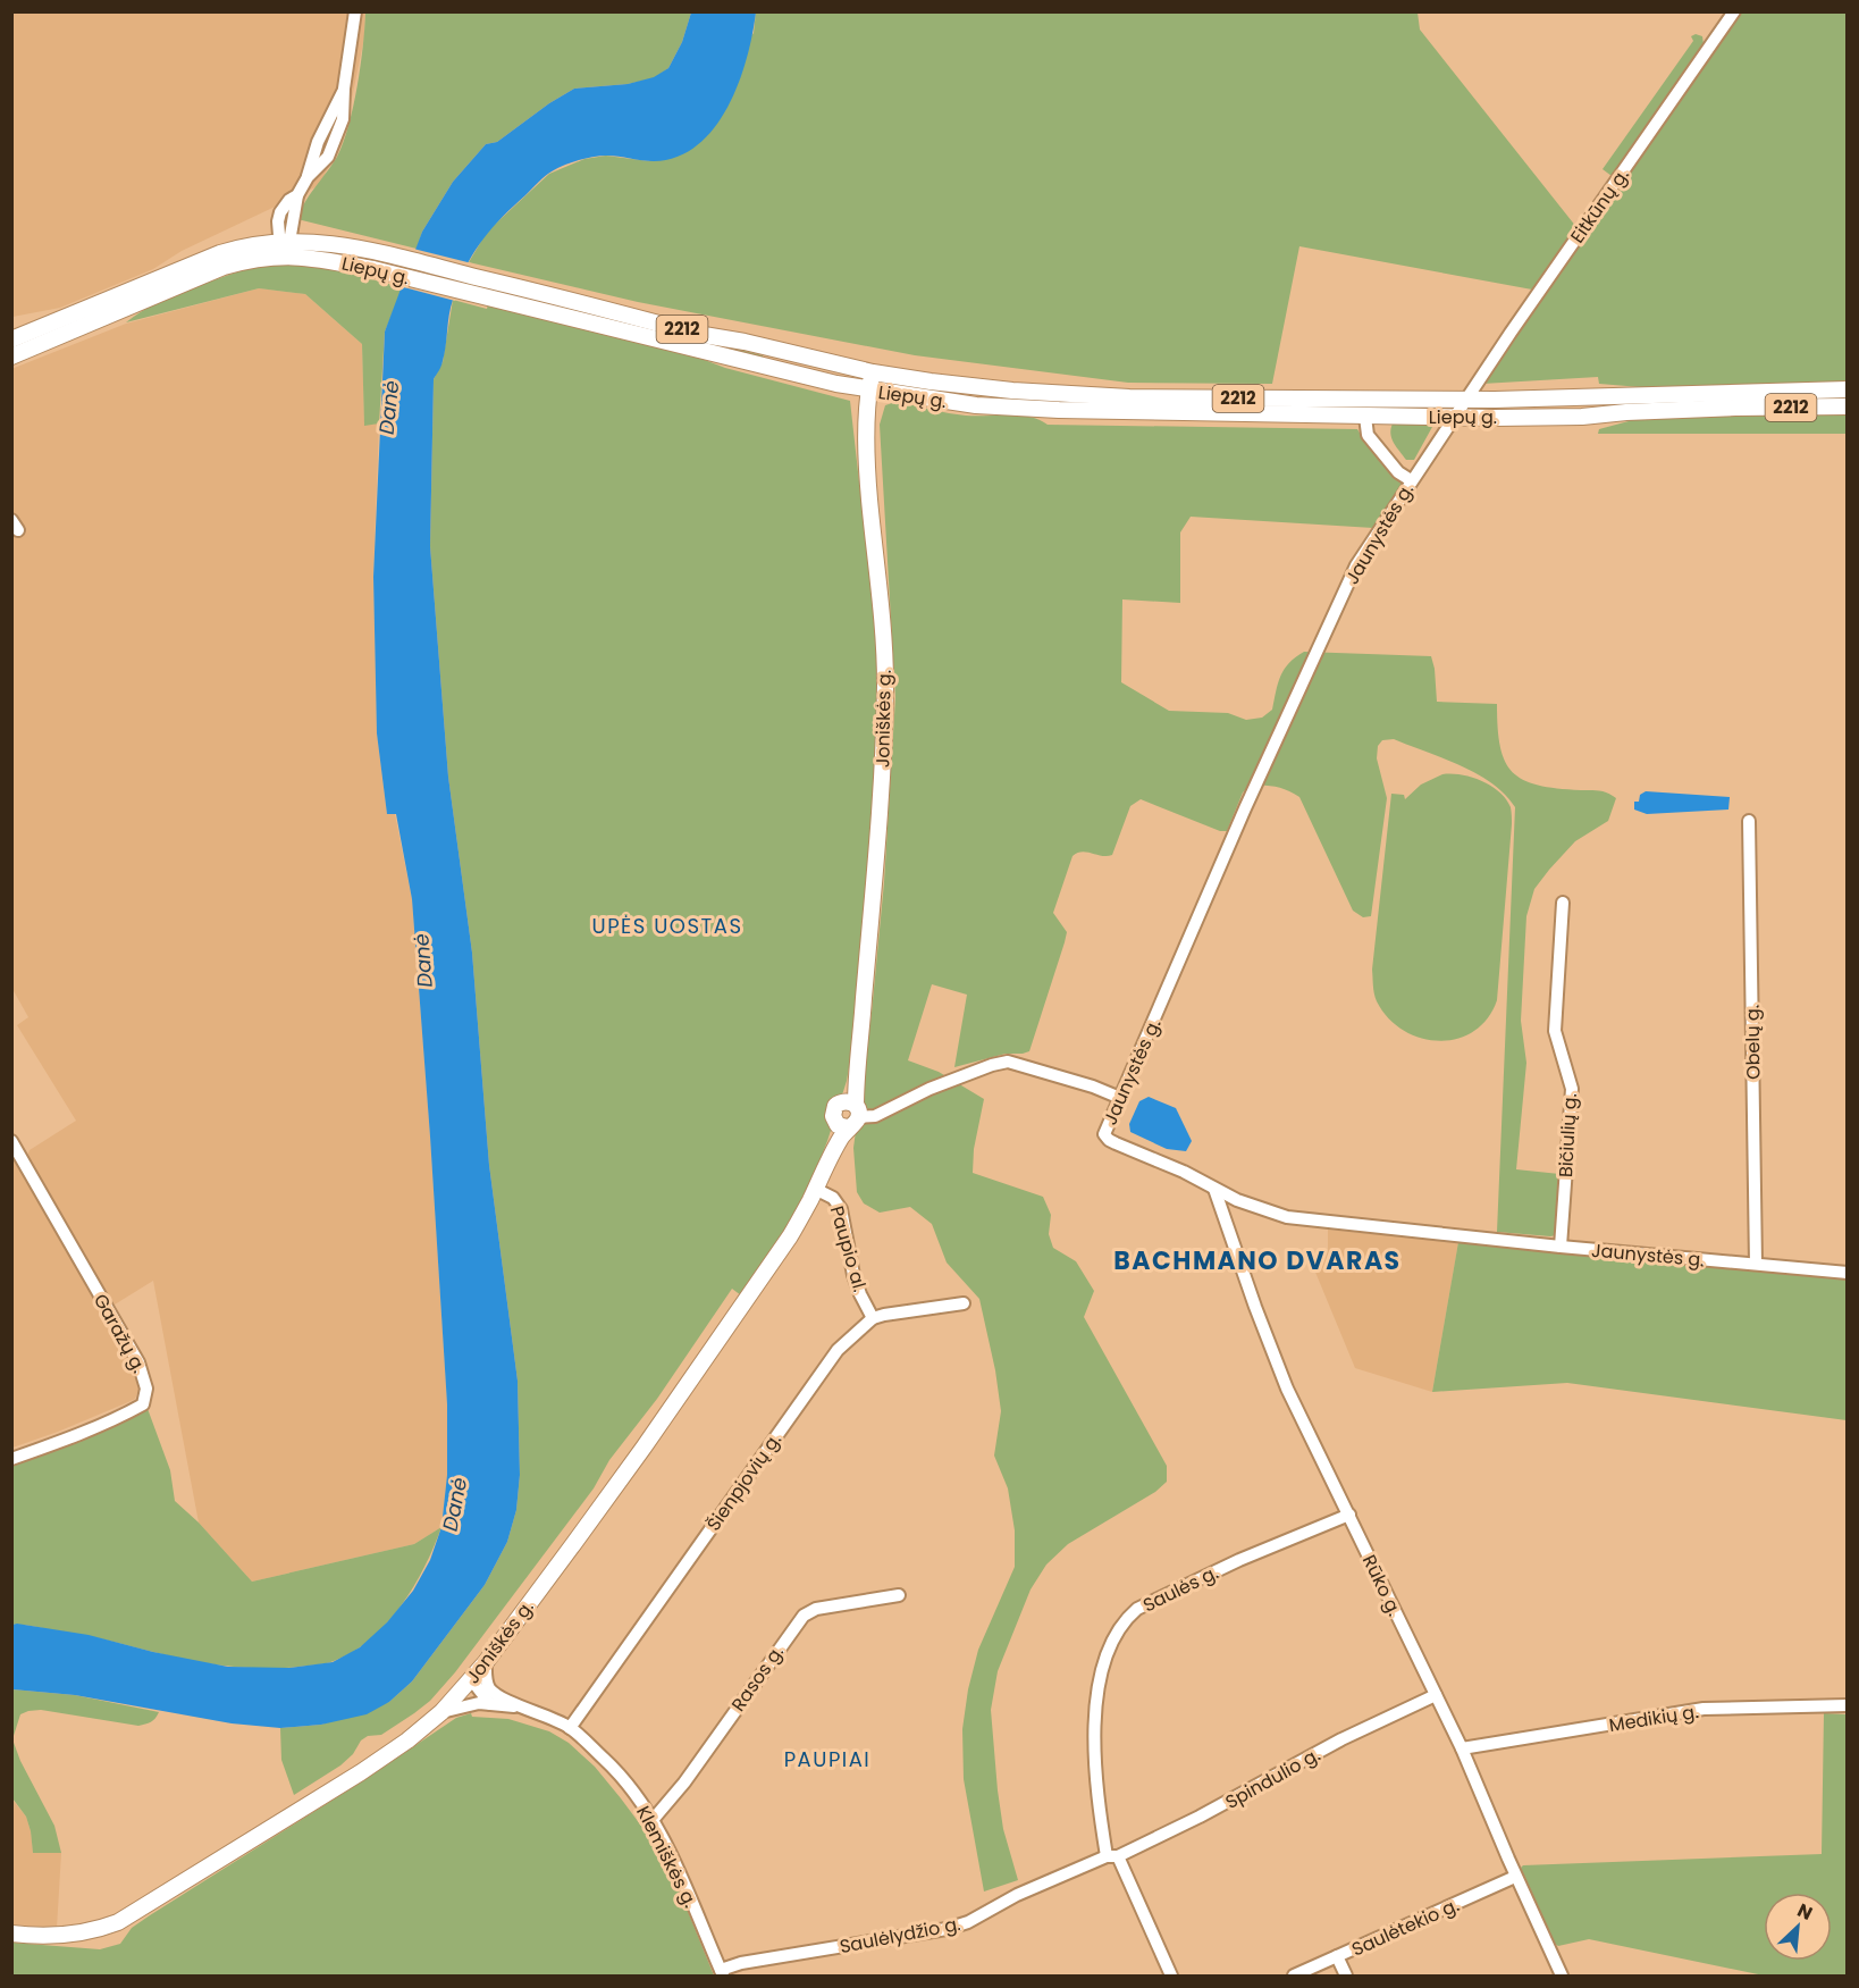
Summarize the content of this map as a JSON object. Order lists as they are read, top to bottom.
{
  "streets": {
    "main road": ["Liepų g.", "2212", "Joniškės g."],
    "street": [
      "Eitkūnų g.",
      "Jaunystės g.",
      "Obelų g.",
      "Bičiulių g.",
      "Paupio al.",
      "Garažų g.",
      "Šienpjovių g.",
      "Rūko g.",
      "Saulės g.",
      "Rasos g.",
      "Medikių g.",
      "Spindulio g.",
      "Klemiškės g.",
      "Saulėtekio g.",
      "Saulėlydžio g."
    ]
  },
  "crossings": [
    ["Eitkūnų g.", "Liepų g."],
    ["Eitkūnų g.", "Jaunystės g."],
    ["Liepų g.", "Jaunystės g."],
    ["Liepų g.", "Joniškės g."],
    ["Jaunystės g.", "Obelų g."],
    ["Jaunystės g.", "Bičiulių g."],
    ["Jaunystės g.", "Rūko g."],
    ["Joniškės g.", "Paupio al."],
    ["Joniškės g.", "Klemiškės g."],
    ["Paupio al.", "Šienpjovių g."],
    ["Šienpjovių g.", "Klemiškės g."],
    ["Rūko g.", "Saulės g."],
    ["Rūko g.", "Medikių g."],
    ["Rūko g.", "Spindulio g."],
    ["Rūko g.", "Saulėtekio g."],
    ["Saulės g.", "Spindulio g."],
    ["Saulės g.", "Saulėlydžio g."],
    ["Rasos g.", "Klemiškės g."],
    ["Spindulio g.", "Saulėlydžio g."],
    ["Klemiškės g.", "Saulėlydžio g."]
  ],
  "districts": ["UPĖS UOSTAS", "BACHMANO DVARAS", "PAUPIAI"],
  "water": ["Danė"],
  "north": "top right"
}
